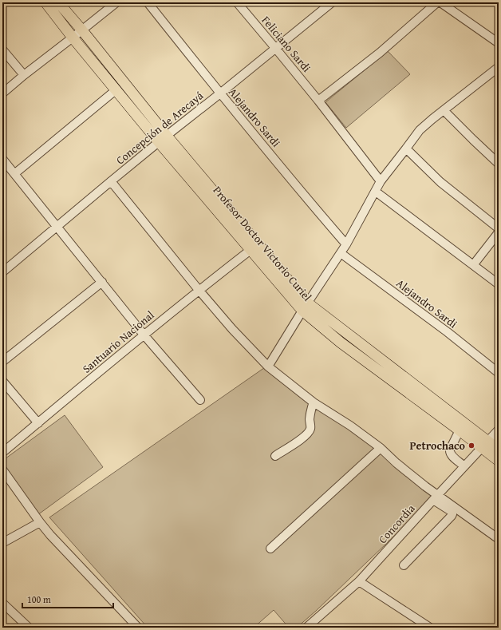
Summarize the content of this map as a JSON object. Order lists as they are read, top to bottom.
{
  "streets": {
    "main road": ["Profesor Doctor Victorio Curiel"],
    "street": [
      "Feliciano Sardi",
      "Alejandro Sardi",
      "Concepción de Arecayá",
      "Santuario Nacional",
      "Concordia"
    ]
  },
  "crossings": [
    ["Feliciano Sardi", "Concepción de Arecayá"],
    ["Alejandro Sardi", "Concepción de Arecayá"],
    ["Concepción de Arecayá", "Profesor Doctor Victorio Curiel"],
    ["Profesor Doctor Victorio Curiel", "Santuario Nacional"],
    ["Profesor Doctor Victorio Curiel", "Concordia"]
  ],
  "places": ["Petrochaco"],
  "scale_bar": "100 m"
}
